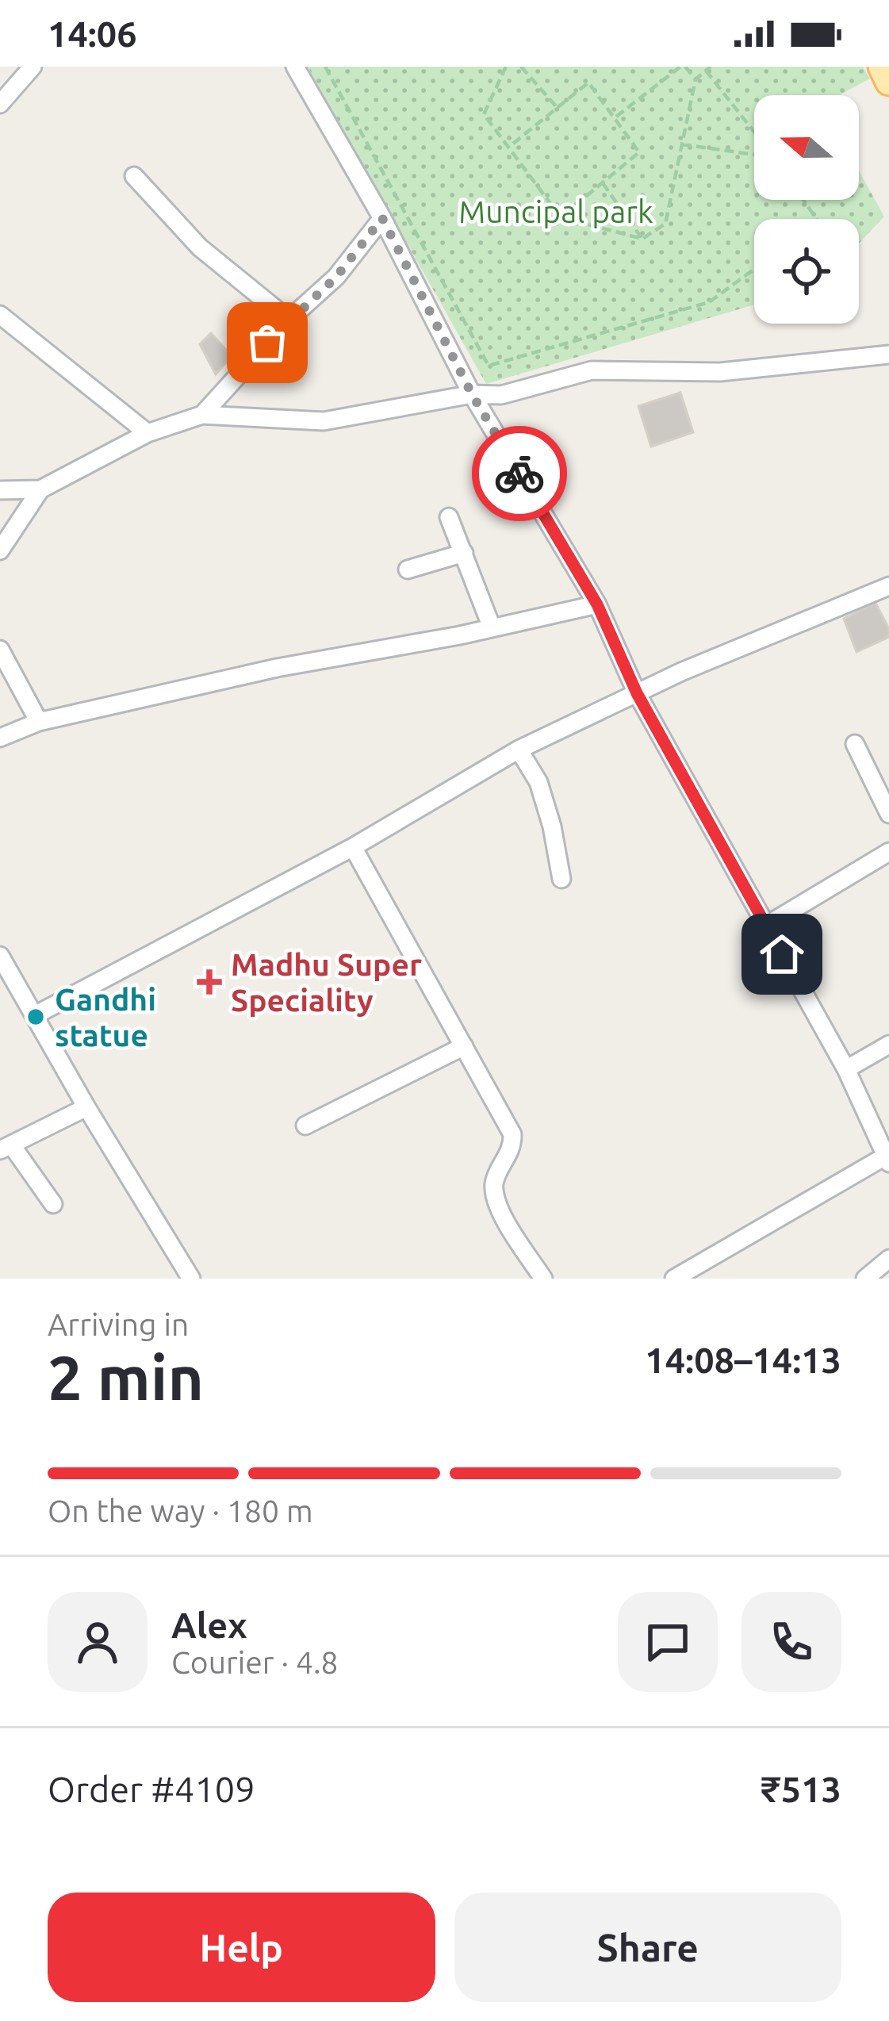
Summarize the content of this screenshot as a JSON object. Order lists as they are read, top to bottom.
{
  "parks": ["Muncipal park"],
  "places": {
    "health": ["Madhu Super Speciality"],
    "other": ["Gandhi statue"]
  },
  "north": "left",
  "page": {
    "status": "14:06",
    "heading": ["2 min", "Arriving in", "14:08–14:13"],
    "panel": [
      "Alex",
      "Courier · 4.8",
      "Order #4109",
      "₹513"
    ],
    "bar": "On the way · 180 m",
    "buttons": ["Help", "Share"]
  }
}
